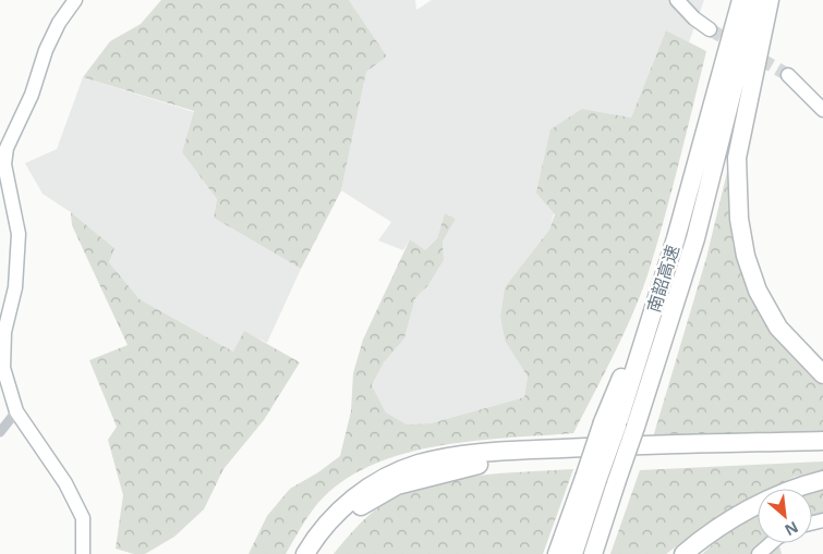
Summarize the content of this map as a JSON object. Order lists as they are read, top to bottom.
{
  "streets": {
    "highway": ["南韶高速"]
  },
  "north": "bottom right"
}
